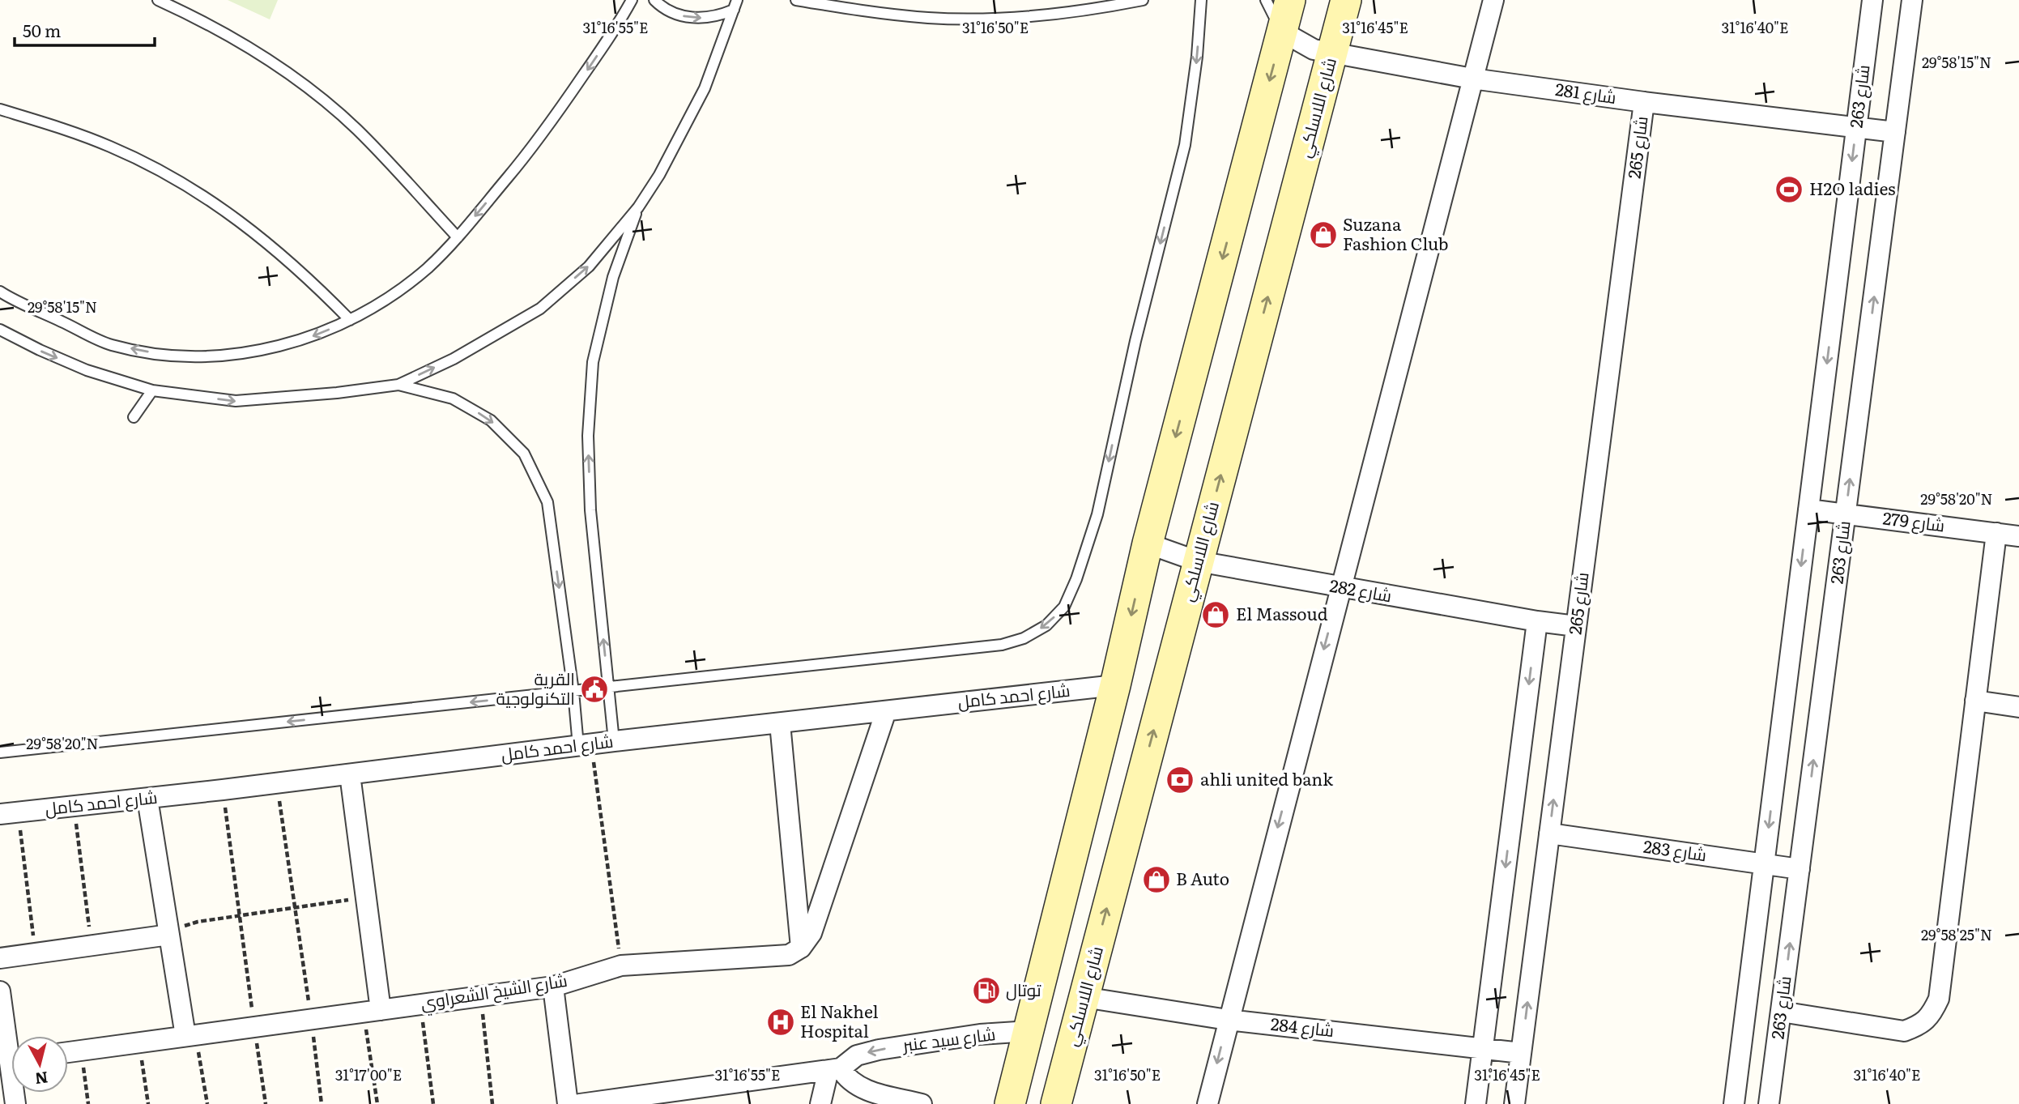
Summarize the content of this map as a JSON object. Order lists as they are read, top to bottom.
{
  "streets": {
    "main road": ["شارع اللاسلكي"],
    "street": [
      "شارع 281",
      "شارع 263",
      "شارع 265",
      "شارع 279",
      "شارع 282",
      "شارع احمد كامل",
      "شارع 283",
      "شارع الشيخ الشعراوي",
      "شارع 284",
      "شارع سيد عنبر"
    ]
  },
  "crossings": [
    ["شارع 281", "شارع 263"],
    ["شارع 281", "شارع اللاسلكي"],
    ["شارع 281", "شارع 265"],
    ["شارع 263", "شارع 279"],
    ["شارع 263", "شارع 283"],
    ["شارع اللاسلكي", "شارع 282"],
    ["شارع اللاسلكي", "شارع 284"],
    ["شارع 265", "شارع 282"],
    ["شارع 265", "شارع 283"],
    ["شارع 265", "شارع 284"]
  ],
  "one_way": ["شارع سيد عنبر"],
  "places": {
    "sports": ["H2O ladies"],
    "shop": ["Suzana Fashion Club", "El Massoud", "B Auto"],
    "public building": ["القرية التكنولوجية"],
    "bank": ["ahli united bank"],
    "fuel station": ["توتال"],
    "hospital": ["El Nakhel Hospital"]
  },
  "scale_bar": "50 m",
  "north": "bottom",
  "coordinates": [
    "31°16'55\"E",
    "31°16'50\"E",
    "31°16'45\"E",
    "31°16'40\"E",
    "29°58'15\"N",
    "29°58'20\"N",
    "29°58'25\"N",
    "31°17'00\"E"
  ]
}
